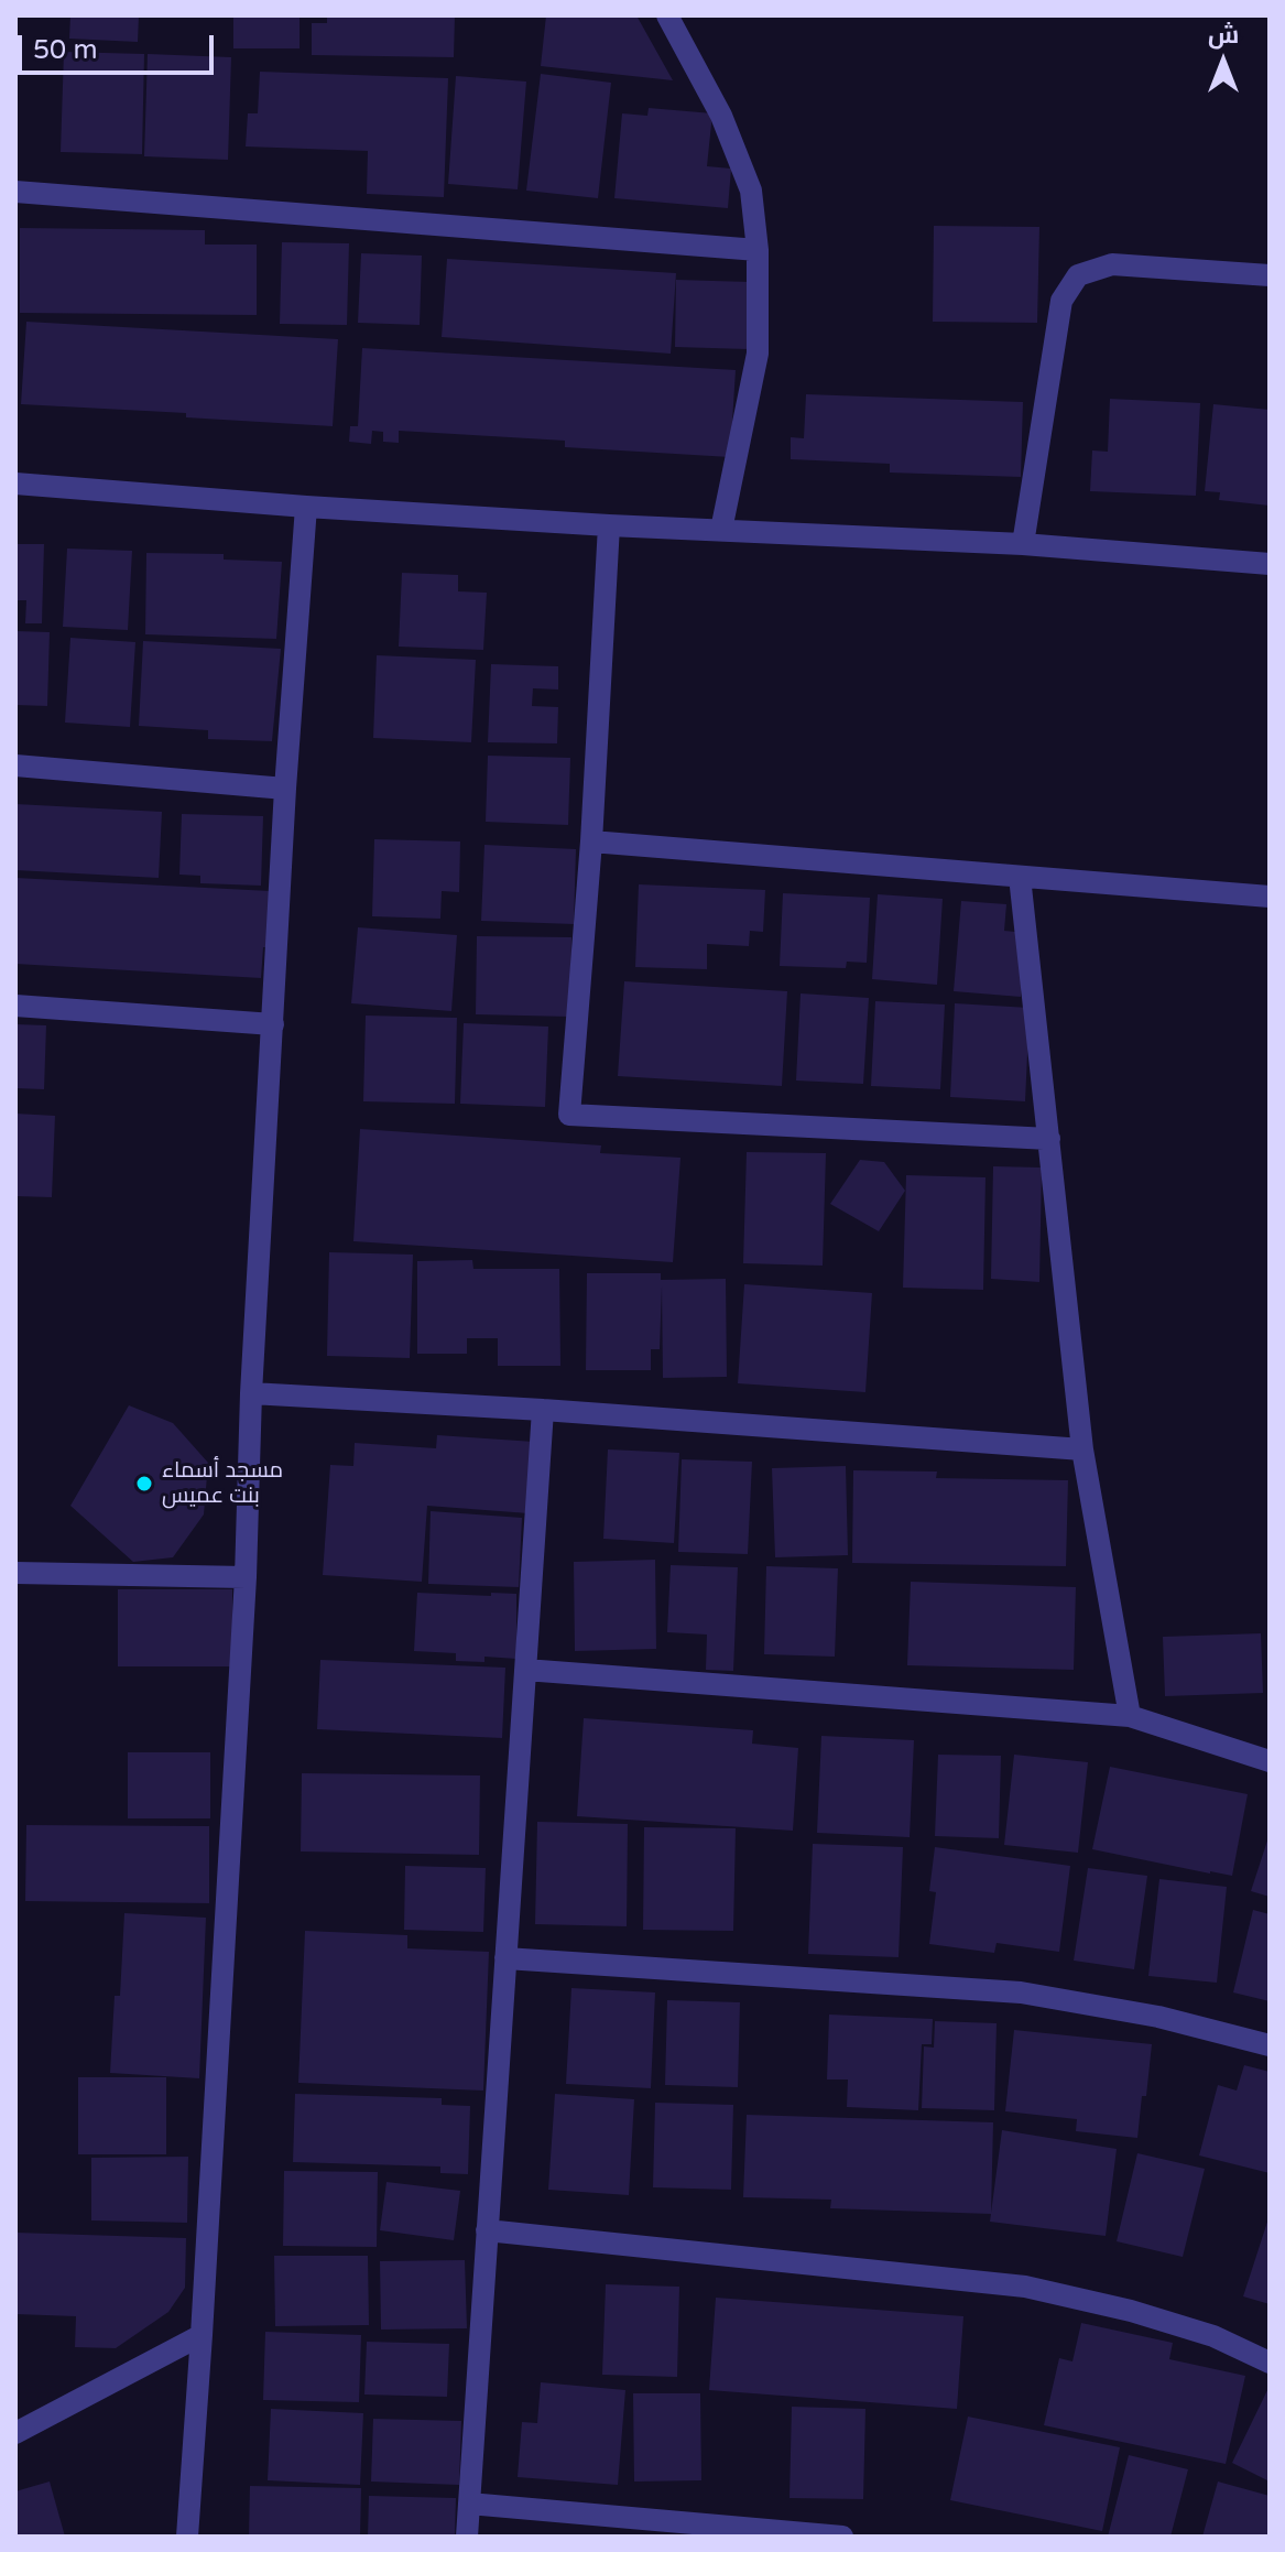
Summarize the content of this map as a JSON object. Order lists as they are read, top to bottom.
{
  "places": ["مسجد أسماء بنت عميس"],
  "scale_bar": "50 m",
  "north": "top"
}
